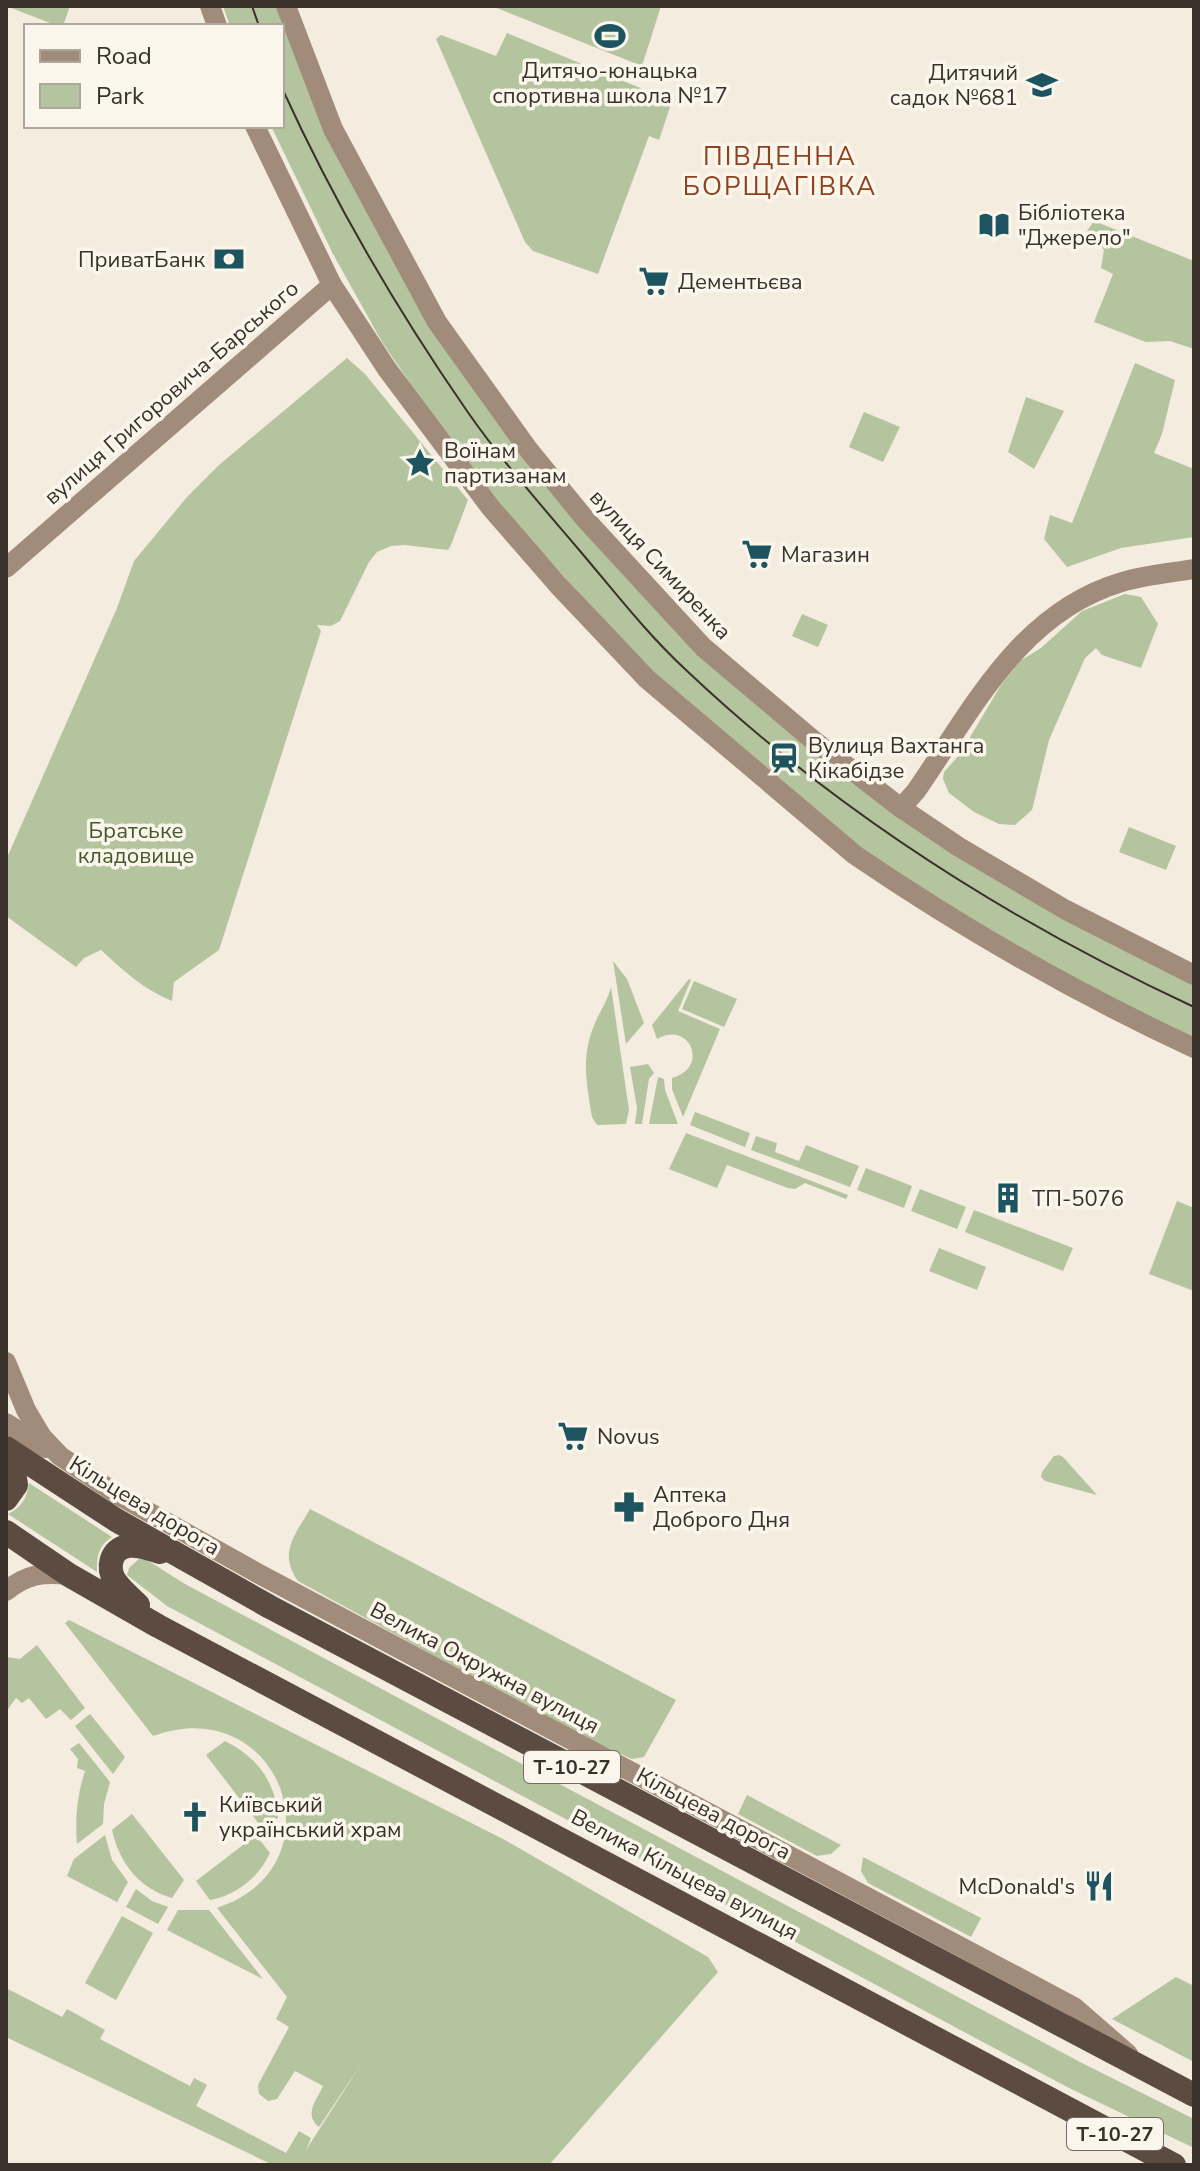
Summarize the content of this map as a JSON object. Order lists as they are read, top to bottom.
{
  "streets": {
    "highway": ["Кільцева дорога", "Т-10-27", "Велика Кільцева вулиця"],
    "street": ["вулиця Григоровича-Барського", "вулиця Симиренка", "Велика Окружна вулиця"]
  },
  "crossings": [
    ["Кільцева дорога", "Велика Окружна вулиця"]
  ],
  "districts": ["ПІВДЕННА БОРЩАГІВКА"],
  "parks": ["Братське кладовище"],
  "places": {
    "sports": ["Дитячо-юнацька спортивна школа №17"],
    "school or university": ["Дитячий садок №681"],
    "library": ["Бібліотека \"Джерело\""],
    "bank": ["ПриватБанк"],
    "supermarket": ["Дементьєва", "Магазин", "Novus"],
    "place": ["Воїнам партизанам"],
    "station": ["Вулиця Вахтанга Кікабідзе"],
    "building": ["ТП-5076"],
    "pharmacy": ["Аптека Доброго Дня"],
    "church": ["Київський український храм"],
    "restaurant": ["McDonald's"]
  },
  "legend": ["Road", "Park"]
}
